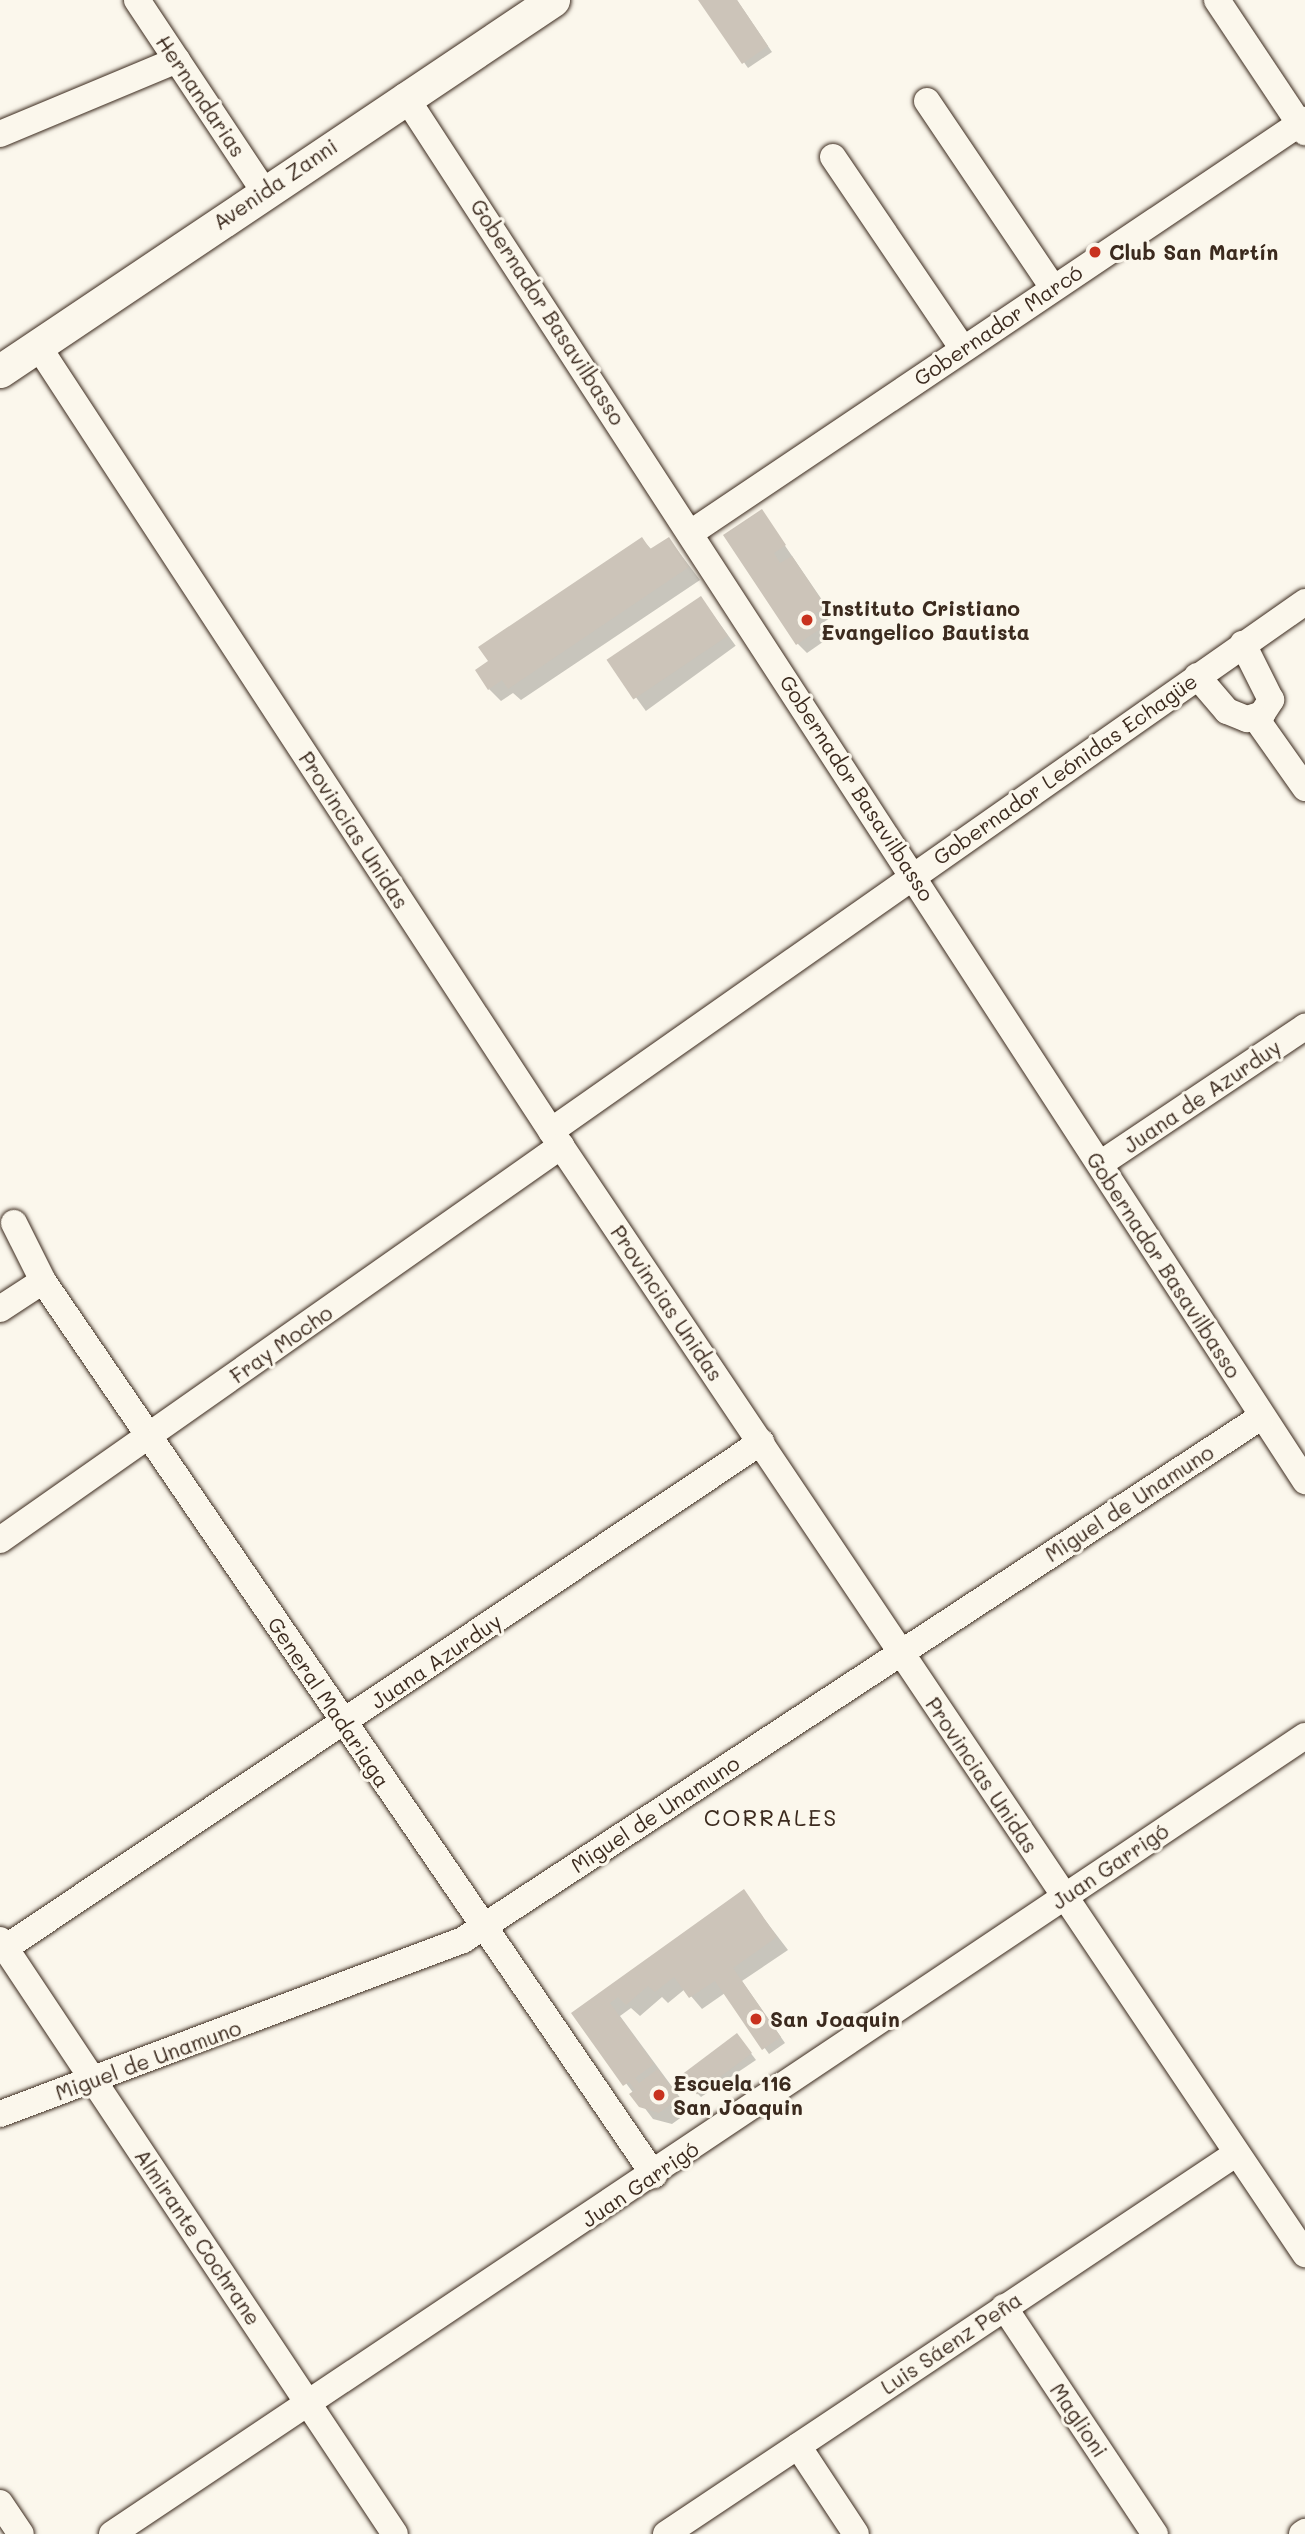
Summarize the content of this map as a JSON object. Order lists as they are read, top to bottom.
{
  "streets": {
    "main road": ["Avenida Zanni"],
    "street": [
      "Hernandarias",
      "Gobernador Basavilbasso",
      "Gobernador Marcó",
      "Gobernador Leónidas Echagüe",
      "Provincias Unidas",
      "Juana de Azurduy",
      "Fray Mocho",
      "Miguel de Unamuno",
      "Juana Azurduy",
      "General Madariaga",
      "Juan Garrigó",
      "Almirante Cochrane",
      "Luis Sáenz Peña",
      "Maglioni"
    ]
  },
  "crossings": [
    ["Hernandarias", "Avenida Zanni"],
    ["Avenida Zanni", "Gobernador Basavilbasso"],
    ["Avenida Zanni", "Provincias Unidas"],
    ["Gobernador Basavilbasso", "Gobernador Marcó"],
    ["Gobernador Basavilbasso", "Gobernador Leónidas Echagüe"],
    ["Gobernador Basavilbasso", "Juana de Azurduy"],
    ["Gobernador Basavilbasso", "Miguel de Unamuno"],
    ["Gobernador Leónidas Echagüe", "Provincias Unidas"],
    ["Gobernador Leónidas Echagüe", "Fray Mocho"],
    ["Provincias Unidas", "Fray Mocho"],
    ["Provincias Unidas", "Miguel de Unamuno"],
    ["Provincias Unidas", "Juana Azurduy"],
    ["Provincias Unidas", "Juan Garrigó"],
    ["Provincias Unidas", "Luis Sáenz Peña"],
    ["Fray Mocho", "General Madariaga"],
    ["Miguel de Unamuno", "General Madariaga"],
    ["Miguel de Unamuno", "Almirante Cochrane"],
    ["Juana Azurduy", "General Madariaga"],
    ["Juana Azurduy", "Almirante Cochrane"],
    ["General Madariaga", "Juan Garrigó"],
    ["Juan Garrigó", "Almirante Cochrane"],
    ["Luis Sáenz Peña", "Maglioni"]
  ],
  "districts": ["CORRALES"],
  "places": [
    "Club San Martín",
    "Instituto Cristiano Evangelico Bautista",
    "San Joaquin",
    "Escuela 116 San Joaquin"
  ]
}
